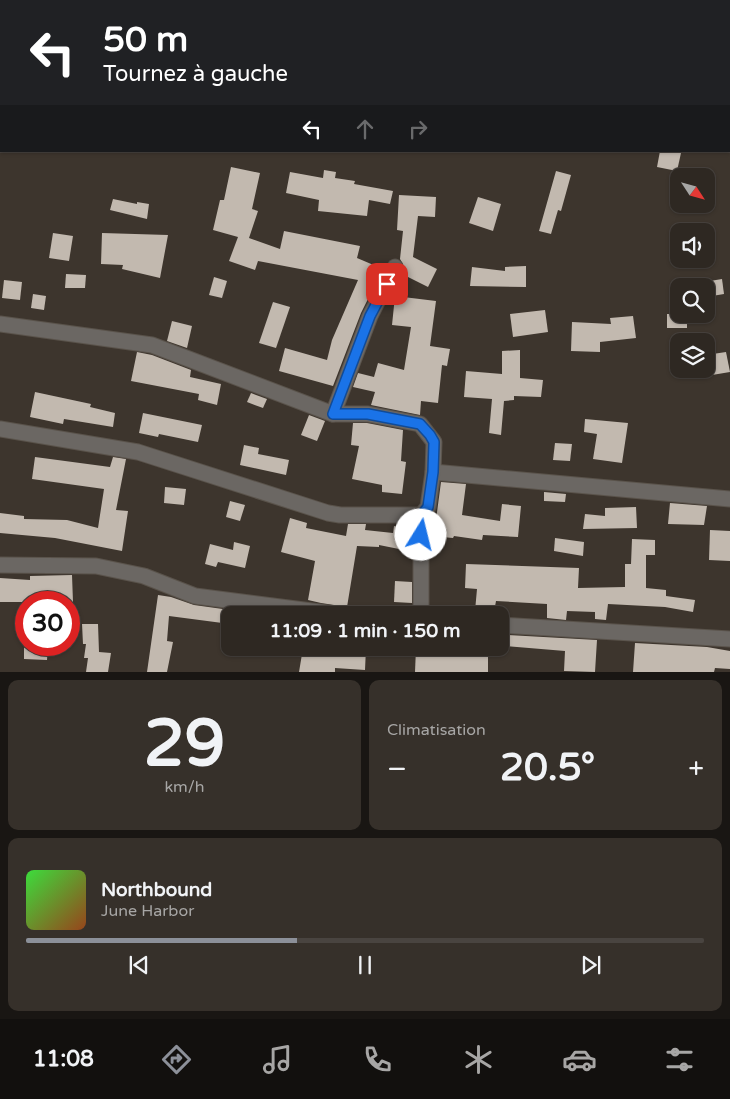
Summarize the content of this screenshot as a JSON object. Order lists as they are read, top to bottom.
{
  "north": "bottom right",
  "page": {
    "turn": ["50 m", "Tournez à gauche"],
    "limit": "30",
    "trip": "11:09 · 1 min · 150 m",
    "tile": [
      ["29", "km/h"],
      "Climatisation"
    ],
    "heat": ["−", "20.5°", "+"],
    "song": ["Northbound", "June Harbor"],
    "tabs": "11:08"
  }
}
